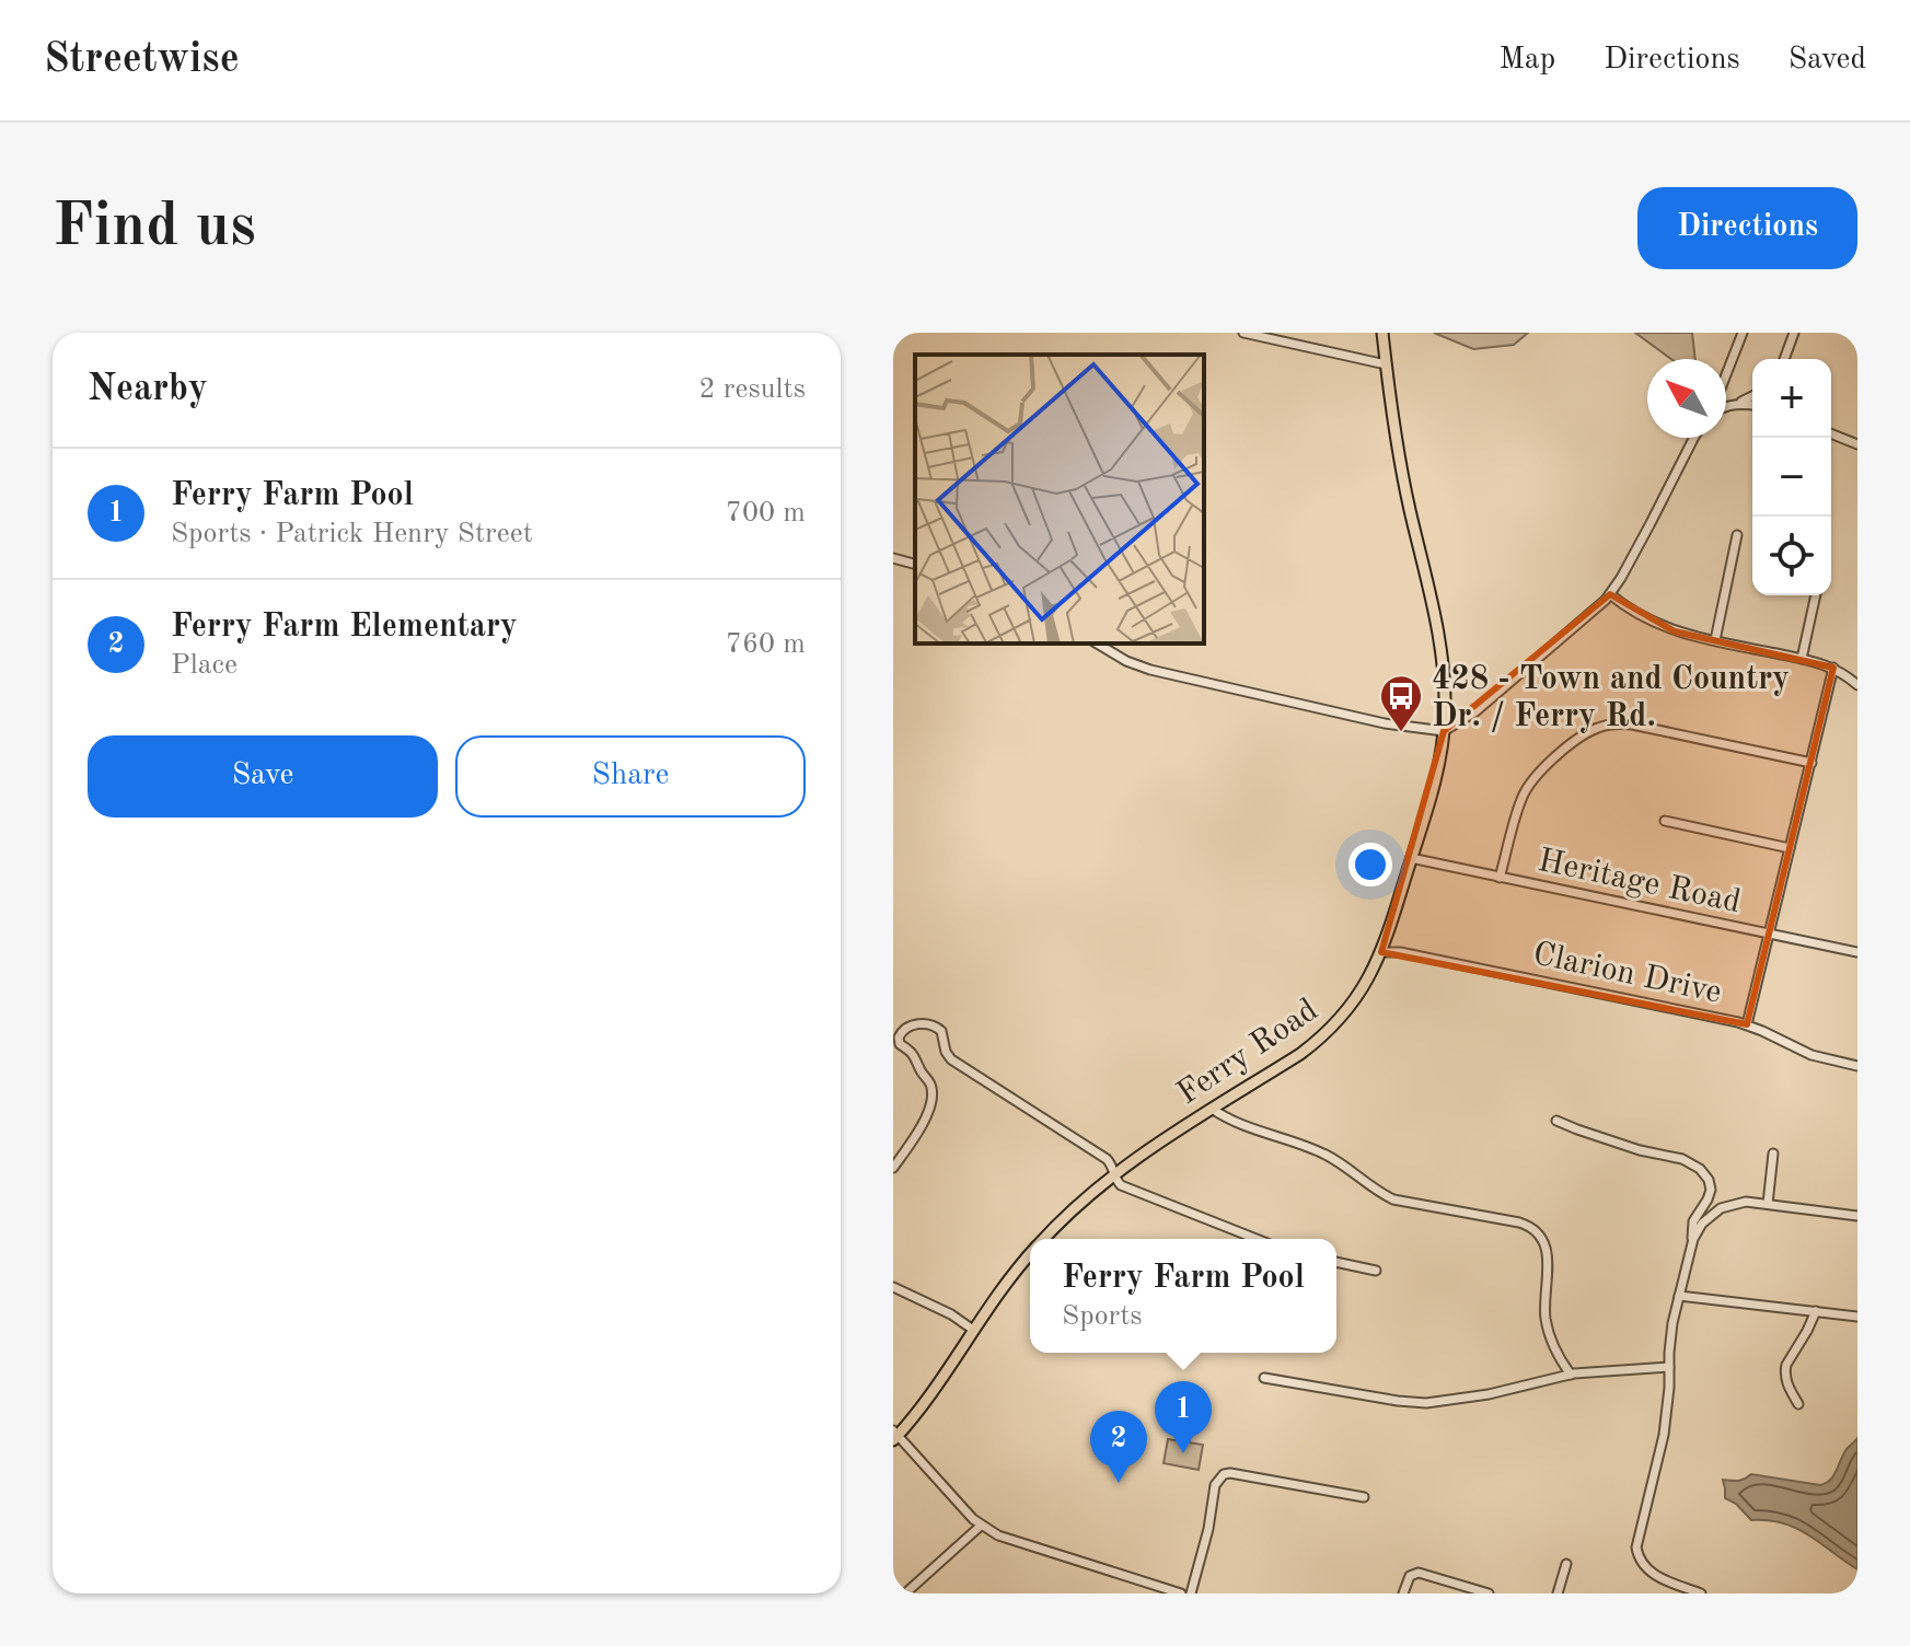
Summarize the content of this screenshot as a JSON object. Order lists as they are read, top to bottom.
{
  "streets": {
    "main road": ["Ferry Road"],
    "street": ["Heritage Road", "Clarion Drive"]
  },
  "crossings": [
    ["Heritage Road", "Ferry Road"],
    ["Clarion Drive", "Ferry Road"]
  ],
  "places": {
    "bus stop": ["428 - Town and Country Dr. / Ferry Rd."]
  },
  "north": "top left",
  "page": {
    "header": "Streetwise",
    "nav": ["Map", "Directions", "Saved"],
    "buttons": [
      "Directions",
      ["Save", "Share"]
    ],
    "title": "Find us",
    "heading": ["Nearby", "2 results"],
    "map_buttons": ["+", "−"],
    "list": [
      {
        "mark": "1",
        "name": "Ferry Farm Pool",
        "note": "Sports · Patrick Henry Street",
        "value": "700 m"
      },
      {
        "mark": "2",
        "name": "Ferry Farm Elementary",
        "note": "Place",
        "value": "760 m"
      }
    ],
    "popup": ["Ferry Farm Pool", "Sports"],
    "pins": ["1", "2"]
  }
}
